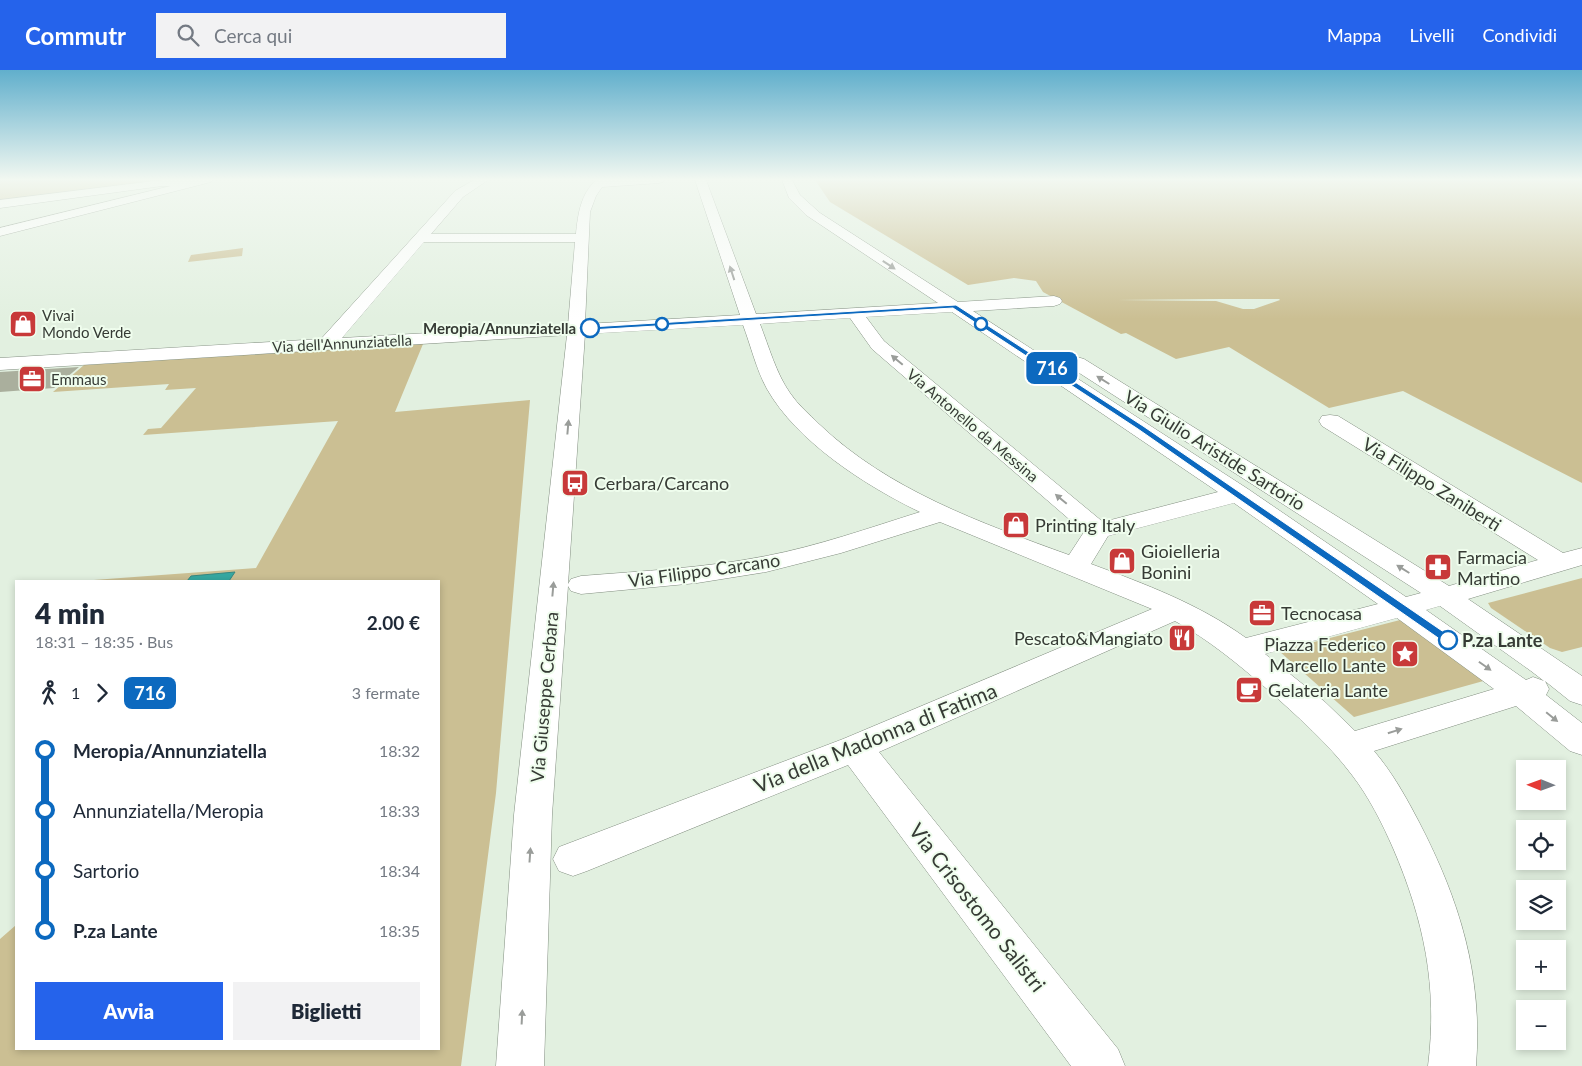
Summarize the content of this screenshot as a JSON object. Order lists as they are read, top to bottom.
{
  "streets": {
    "street": [
      "Via dell'Annunziatella",
      "Via Antonello da Messina",
      "Via Giulio Aristide Sartorio",
      "Via Filippo Zaniberti",
      "Via Filippo Carcano",
      "Via Giuseppe Cerbara",
      "Via della Madonna di Fatima",
      "Via Crisostomo Salistri"
    ]
  },
  "crossings": [
    ["Via dell'Annunziatella", "Via Antonello da Messina"],
    ["Via dell'Annunziatella", "Via Giulio Aristide Sartorio"],
    ["Via dell'Annunziatella", "Via Giuseppe Cerbara"],
    ["Via della Madonna di Fatima", "Via Crisostomo Salistri"]
  ],
  "one_way": ["Via Giuseppe Cerbara"],
  "places": {
    "shop": ["Vivai Mondo Verde", "Printing Italy", "Gioielleria Bonini"],
    "other": ["Meropia/Annunziatella", "P.za Lante"],
    "office": ["Emmaus", "Tecnocasa"],
    "bus stop": ["Cerbara/Carcano"],
    "pharmacy": ["Farmacia Martino"],
    "restaurant": ["Pescato&Mangiato"],
    "place": ["Piazza Federico Marcello Lante"],
    "cafe": ["Gelateria Lante"]
  },
  "lines": ["bus line 716"],
  "north": "left",
  "page": {
    "header": "Commutr",
    "search": "Cerca qui",
    "nav": ["Mappa", "Livelli", "Condividi"],
    "on_map": "716",
    "heading": ["4 min", "18:31 – 18:35 · Bus", "2.00 €"],
    "legs": ["1", "716", "3 fermate"],
    "list": [
      {
        "name": "Meropia/Annunziatella",
        "value": "18:32"
      },
      {
        "name": "Annunziatella/Meropia",
        "value": "18:33"
      },
      {
        "name": "Sartorio",
        "value": "18:34"
      },
      {
        "name": "P.za Lante",
        "value": "18:35"
      }
    ],
    "map_buttons": ["+", "−"],
    "buttons": ["Avvia", "Biglietti"]
  }
}
